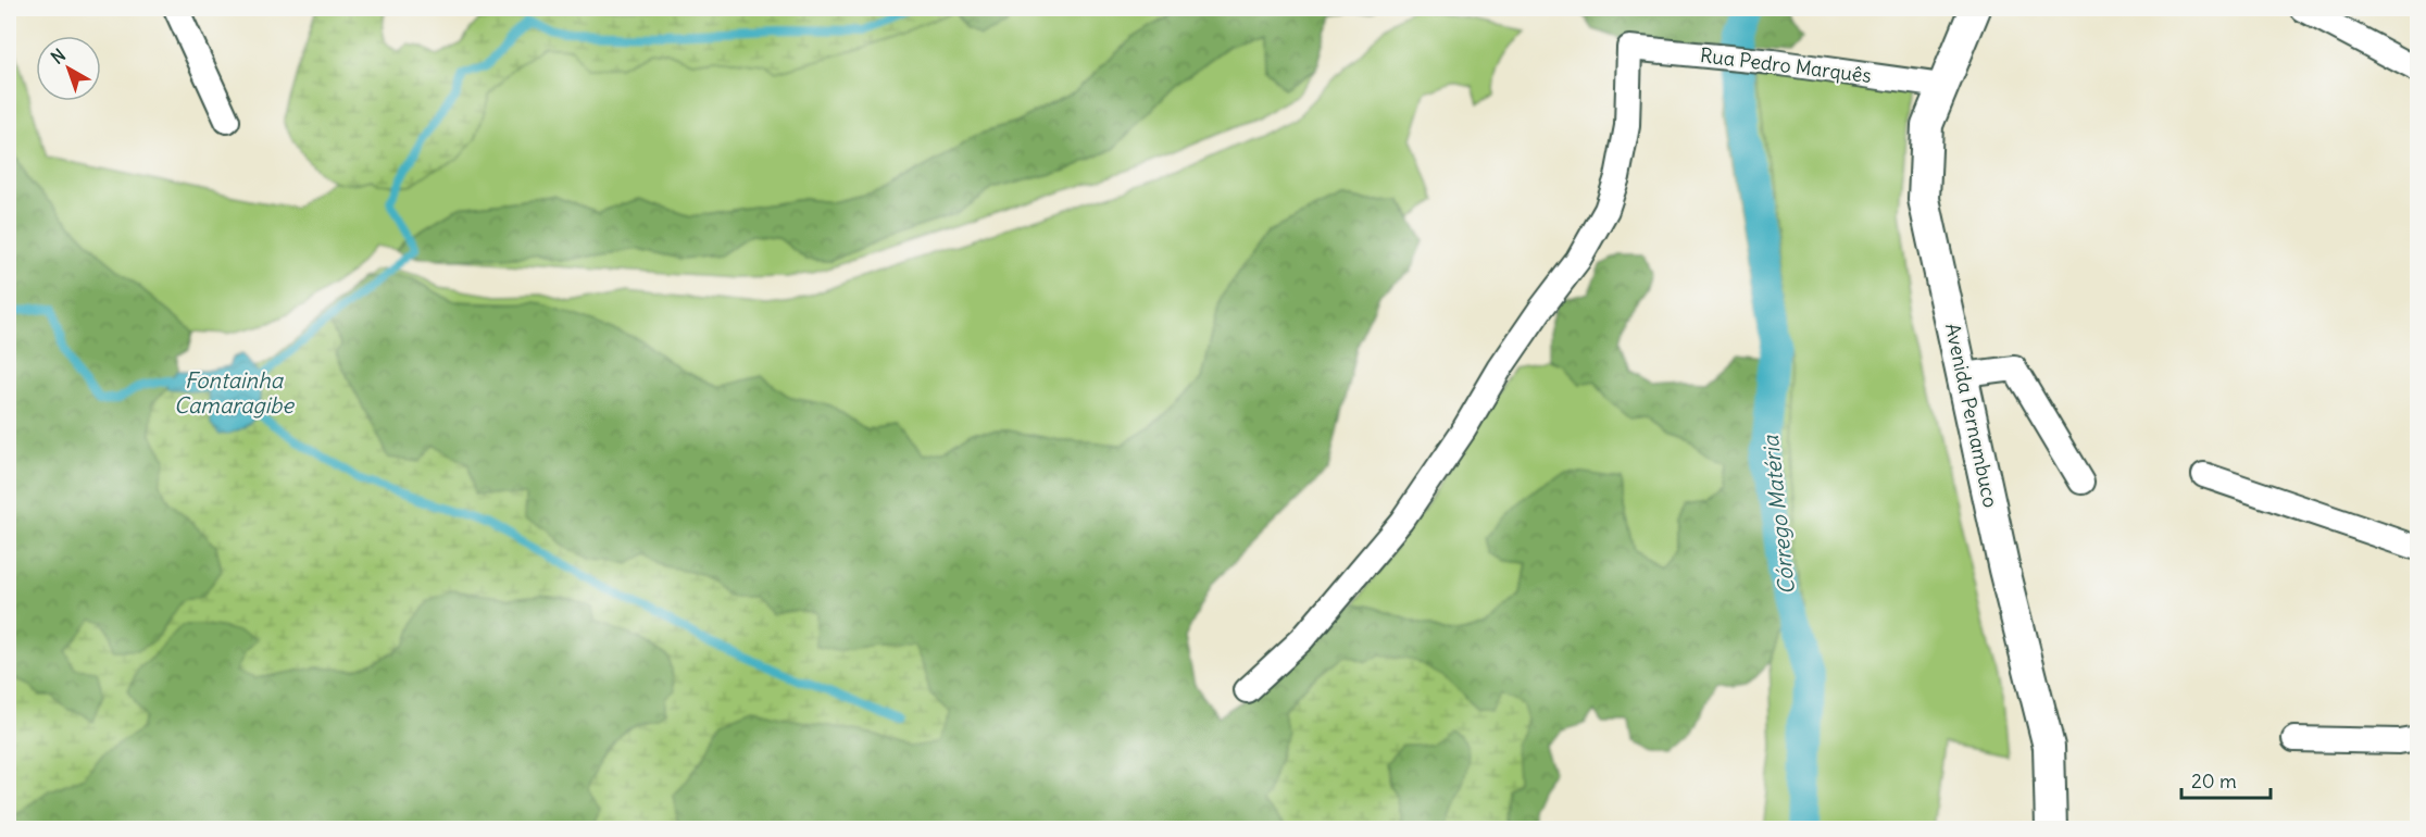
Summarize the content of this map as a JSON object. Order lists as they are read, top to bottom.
{
  "streets": {
    "street": ["Rua Pedro Marquês", "Avenida Pernambuco"]
  },
  "crossings": [
    ["Rua Pedro Marquês", "Avenida Pernambuco"]
  ],
  "water": ["Fontainha Camaragibe", "Córrego Matéria"],
  "scale_bar": "20 m",
  "north": "top left"
}
